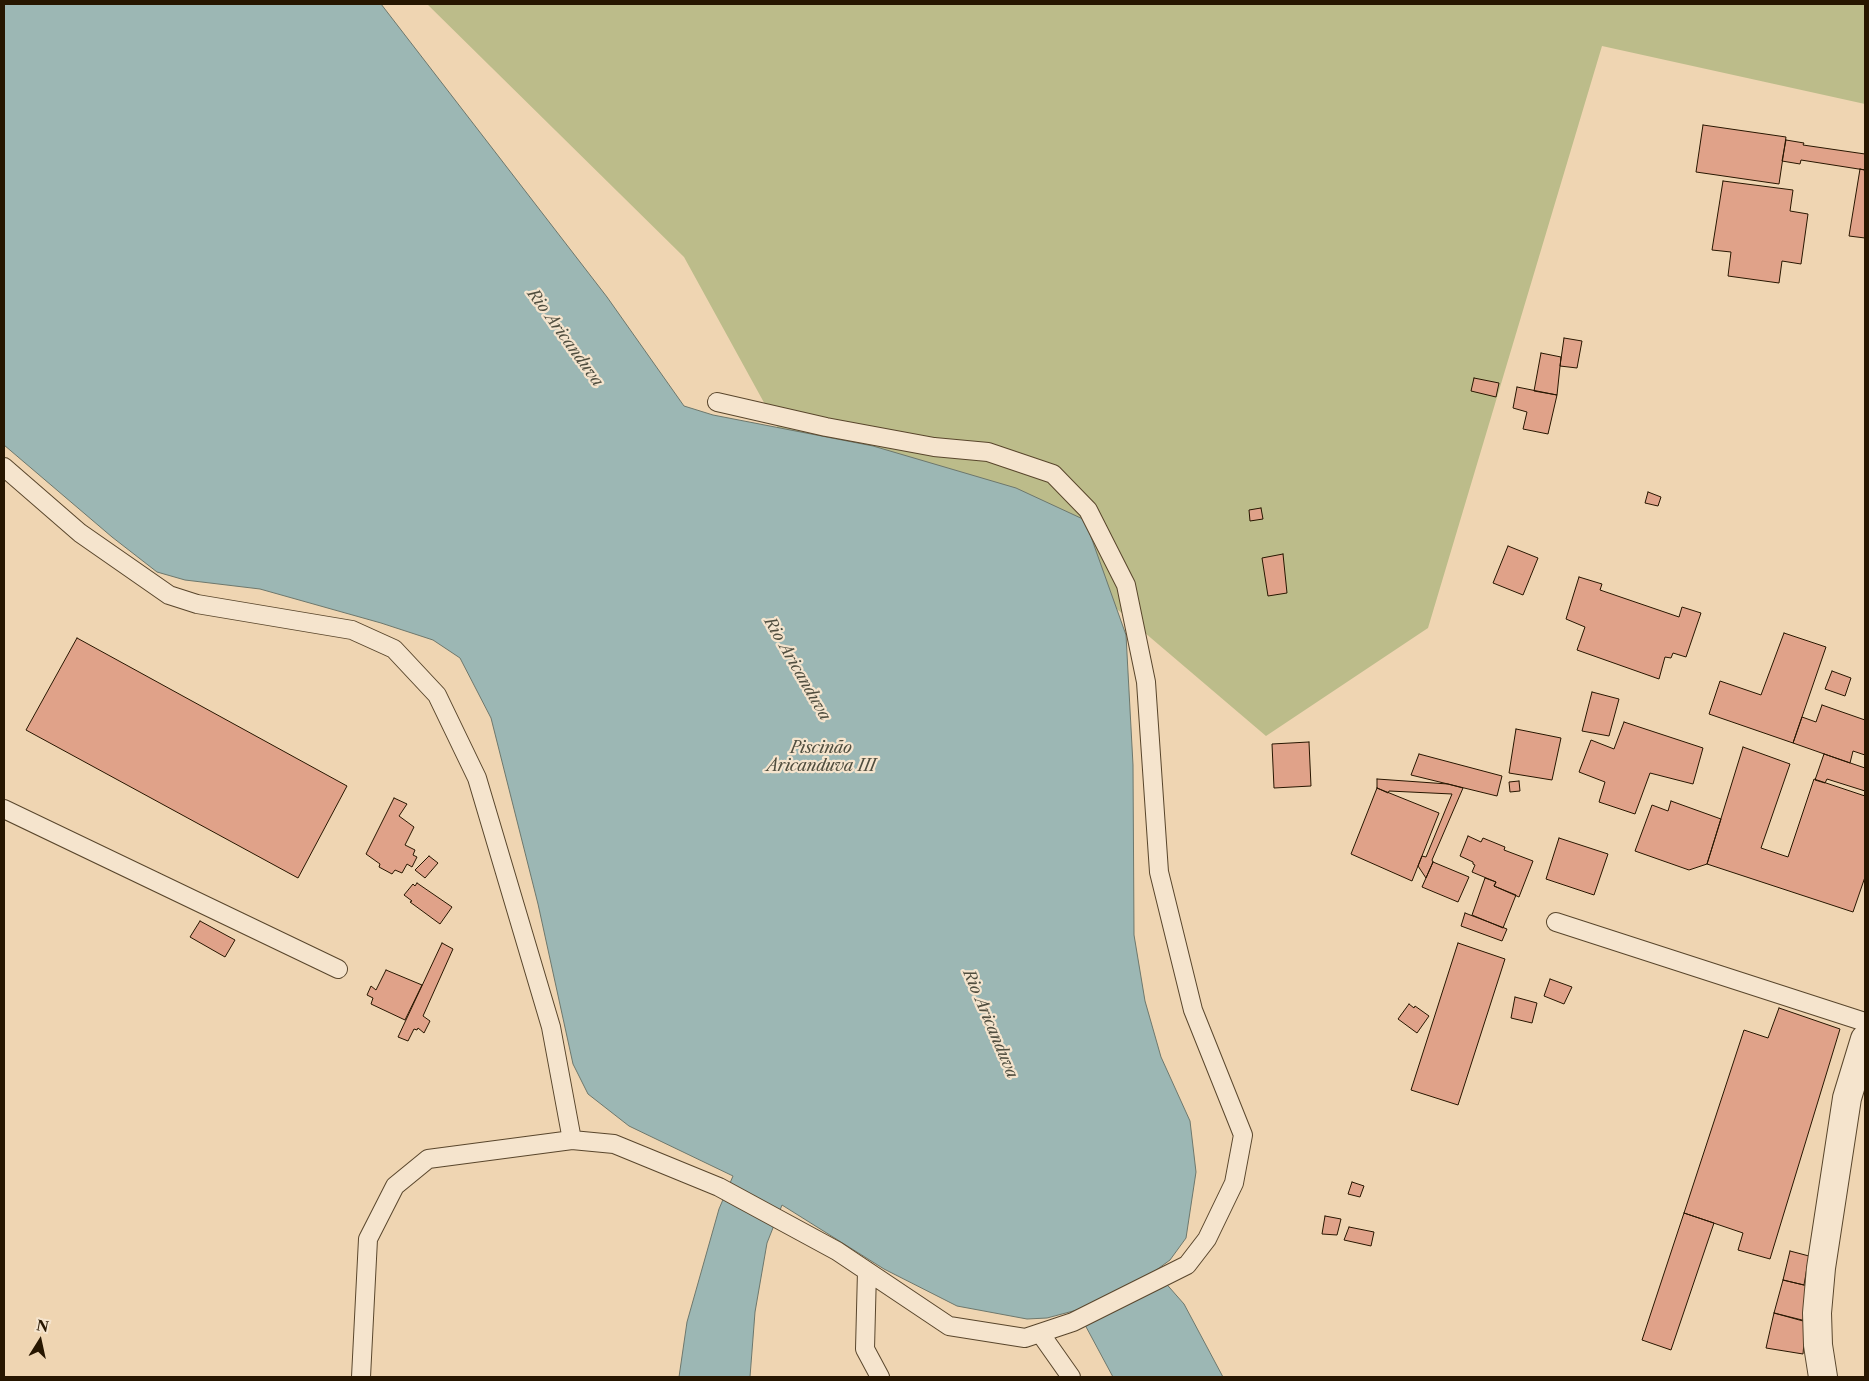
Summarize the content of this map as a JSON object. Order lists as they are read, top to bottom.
{
  "water": ["Rio Aricanduva", "Piscinão Aricanduva III"],
  "north": "top"
}
